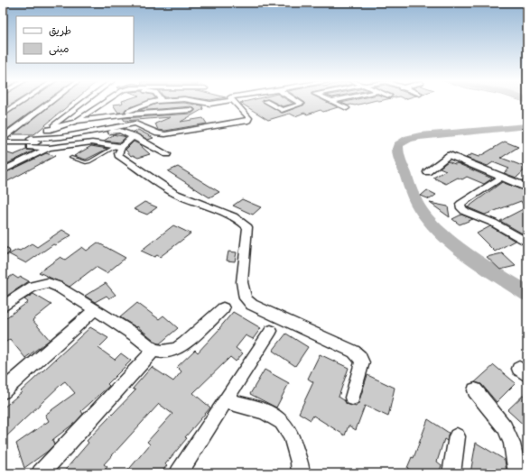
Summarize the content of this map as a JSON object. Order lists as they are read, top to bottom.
{
  "legend": ["طريق", "مبنى"]
}
